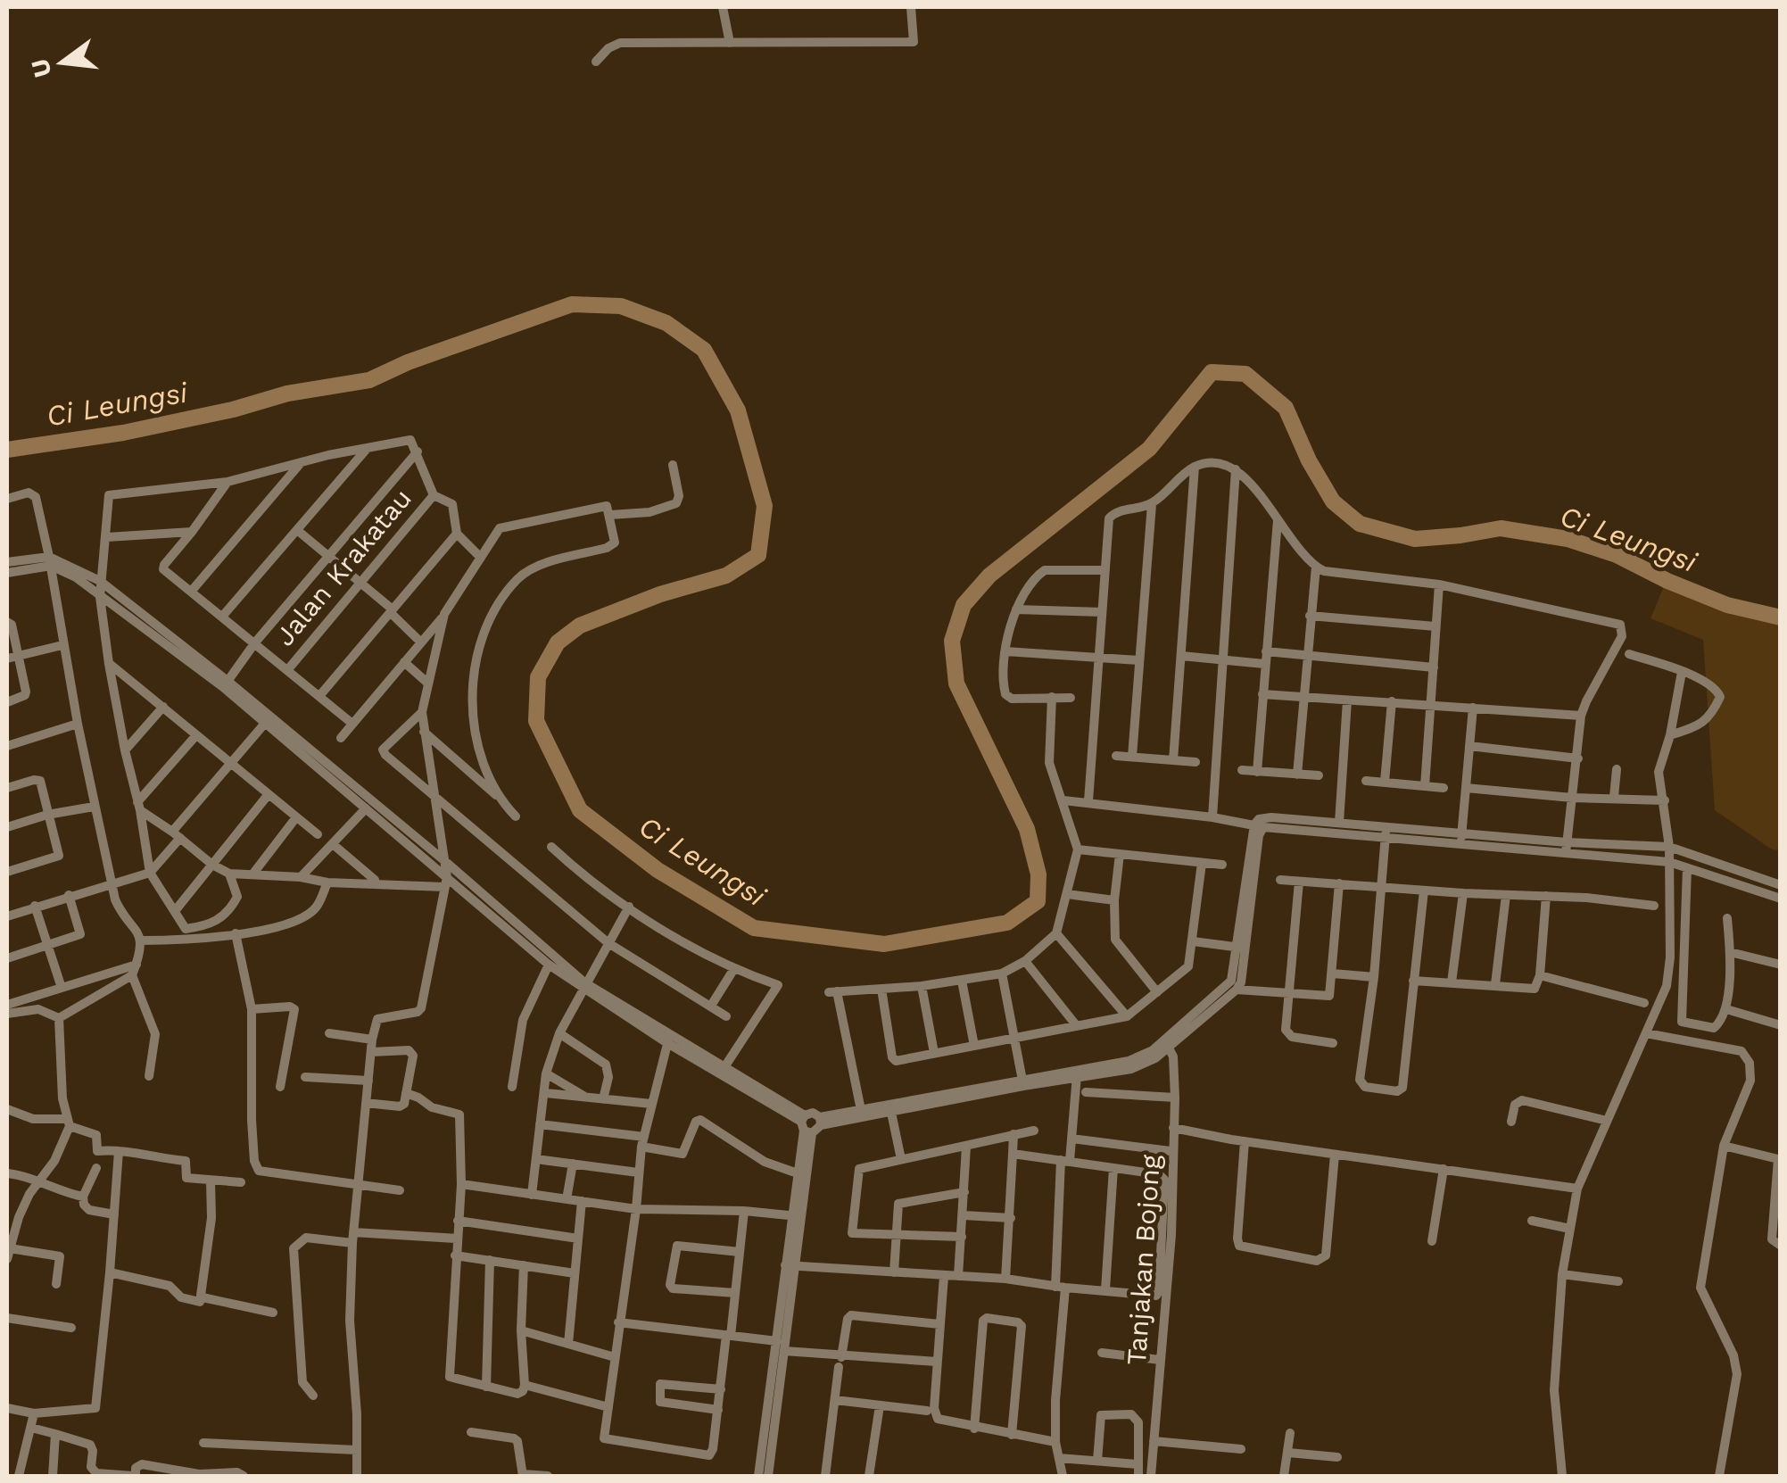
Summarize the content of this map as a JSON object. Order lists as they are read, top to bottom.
{
  "streets": {
    "street": ["Jalan Krakatau", "Tanjakan Bojong"]
  },
  "water": ["Ci Leungsi"],
  "north": "left"
}
